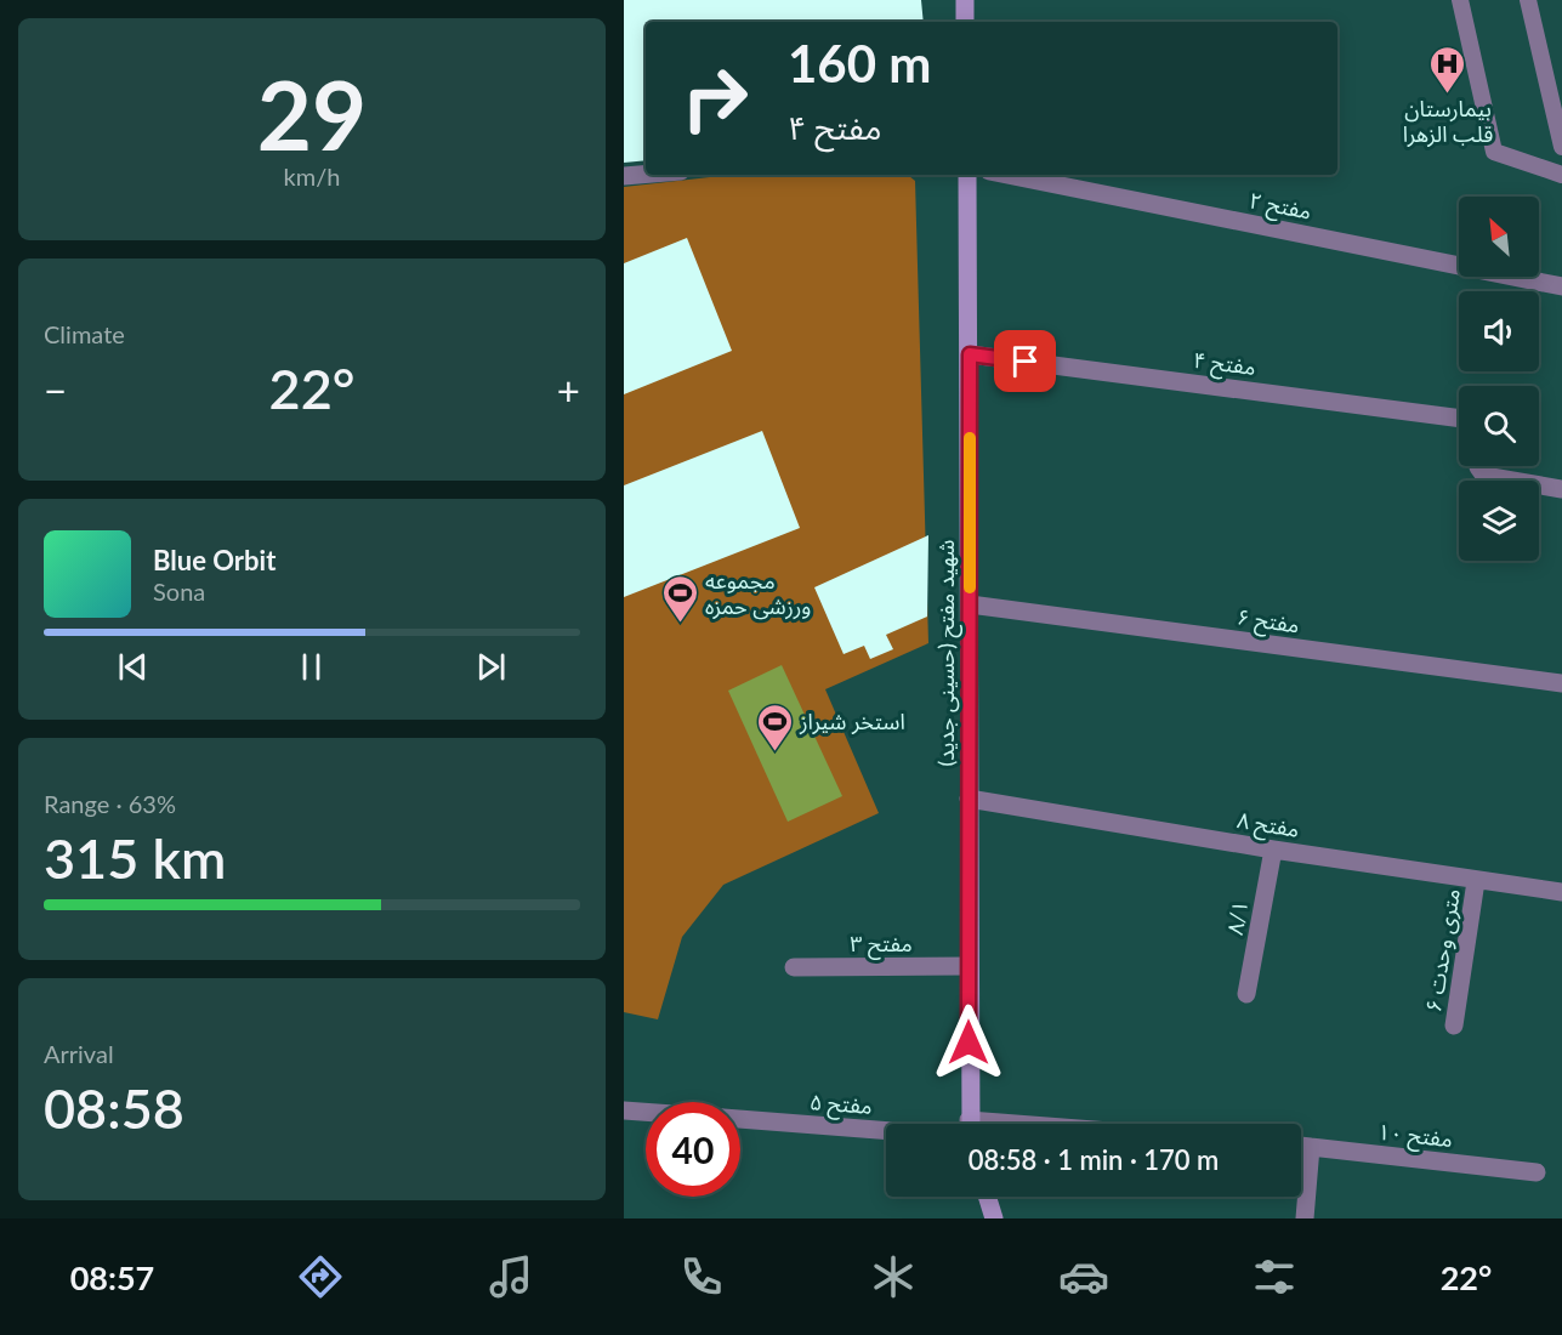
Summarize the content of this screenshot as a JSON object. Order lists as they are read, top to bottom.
{
  "streets": {
    "street": [
      "مفتح ۲",
      "مفتح ۴",
      "مفتح ۶",
      "شهید مفتح (حسینی جدید)",
      "مفتح ۸",
      "۸/۱",
      "مفتح ۳",
      "۶ متری وحدت",
      "مفتح ۵",
      "مفتح ۱۰"
    ]
  },
  "crossings": [
    ["مفتح ۴", "شهید مفتح (حسینی جدید)"],
    ["مفتح ۶", "شهید مفتح (حسینی جدید)"],
    ["شهید مفتح (حسینی جدید)", "مفتح ۸"],
    ["شهید مفتح (حسینی جدید)", "مفتح ۳"],
    ["مفتح ۸", "۸/۱"],
    ["مفتح ۸", "۶ متری وحدت"]
  ],
  "places": {
    "hospital": ["بیمارستان قلب الزهرا"],
    "sports": ["مجموعه ورزشی حمزه", "استخر شیراز"]
  },
  "north": "top left",
  "page": {
    "tile": [
      ["29", "km/h"],
      "Climate",
      ["Range · 63%", "315 km"],
      ["Arrival", "08:58"]
    ],
    "turn": ["160 m", "مفتح ۴"],
    "heat": ["−", "22°", "+"],
    "song": ["Blue Orbit", "Sona"],
    "limit": "40",
    "trip": "08:58 · 1 min · 170 m",
    "tabs": ["08:57", "22°"]
  }
}
